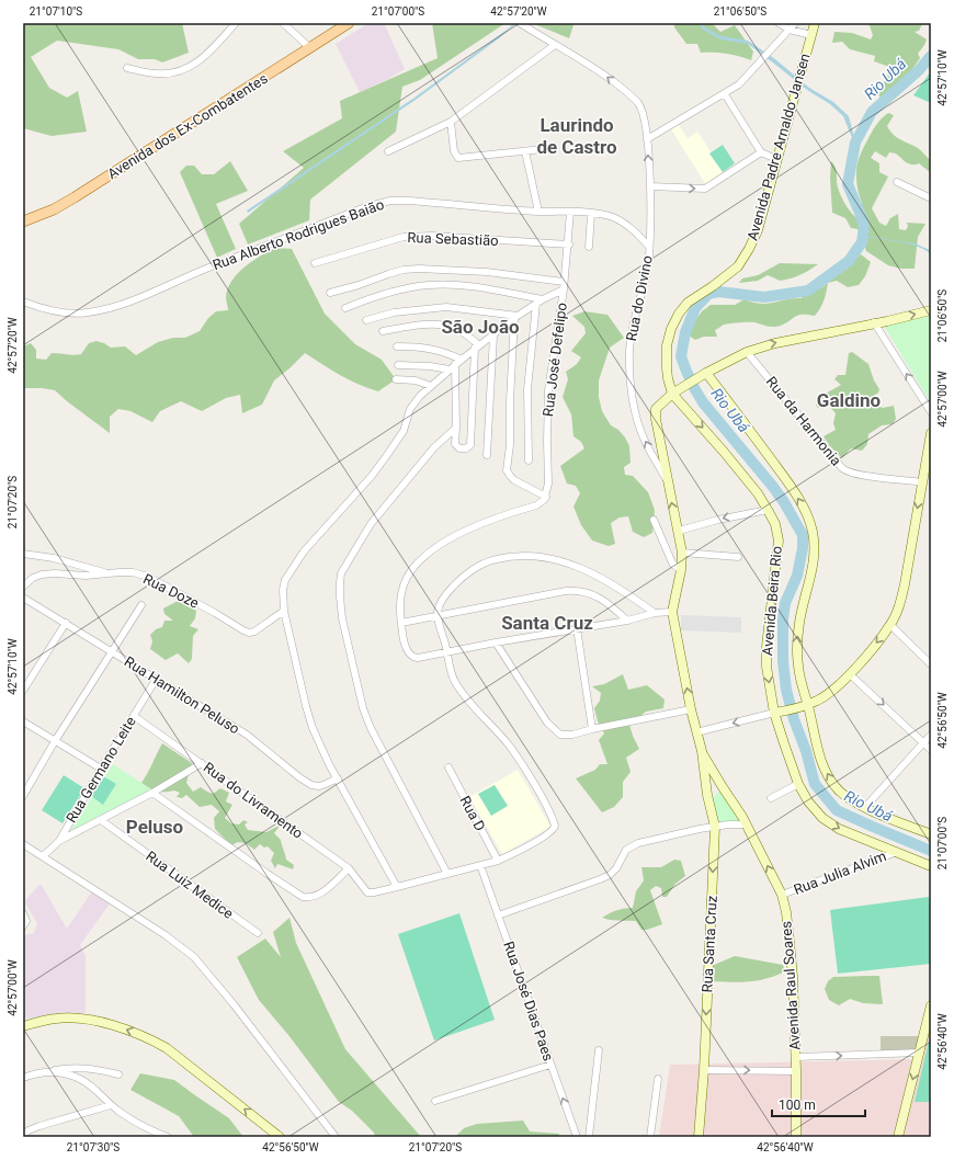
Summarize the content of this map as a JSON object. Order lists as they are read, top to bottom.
{
  "streets": {
    "main road": [
      "Avenida dos Ex-Combatentes",
      "Avenida Padre Arnaldo Jansen",
      "Avenida Beira Rio",
      "Rua Santa Cruz",
      "Avenida Raul Soares"
    ],
    "street": [
      "Rua Alberto Rodrigues Baião",
      "Rua Sebastião",
      "Rua do Divino",
      "Rua José Defelipo",
      "Rua da Harmonia",
      "Rua Doze",
      "Rua Hamilton Peluso",
      "Rua Germano Leite",
      "Rua do Livramento",
      "Rua D",
      "Rua Julia Alvim",
      "Rua Luiz Medice",
      "Rua José Dias Paes"
    ]
  },
  "crossings": [
    ["Avenida Padre Arnaldo Jansen", "Avenida Beira Rio"],
    ["Rua Alberto Rodrigues Baião", "Rua do Divino"],
    ["Rua Alberto Rodrigues Baião", "Rua José Defelipo"],
    ["Rua Sebastião", "Rua José Defelipo"],
    ["Avenida Beira Rio", "Rua Julia Alvim"],
    ["Rua Hamilton Peluso", "Rua Germano Leite"],
    ["Rua Germano Leite", "Rua do Livramento"],
    ["Rua Julia Alvim", "Avenida Raul Soares"],
    ["Rua Santa Cruz", "Avenida Raul Soares"]
  ],
  "one_way": ["Rua do Divino", "Rua Santa Cruz"],
  "districts": [
    "Laurindo de Castro",
    "São João",
    "Galdino",
    "Santa Cruz",
    "Peluso"
  ],
  "water": ["Rio Ubá"],
  "scale_bar": "100 m",
  "coordinates": [
    "21°07'10\"S",
    "21°07'00\"S",
    "42°57'20\"W",
    "21°06'50\"S",
    "42°57'10\"W",
    "42°57'00\"W",
    "21°07'20\"S",
    "42°56'50\"W",
    "42°56'40\"W",
    "21°07'30\"S"
  ]
}
